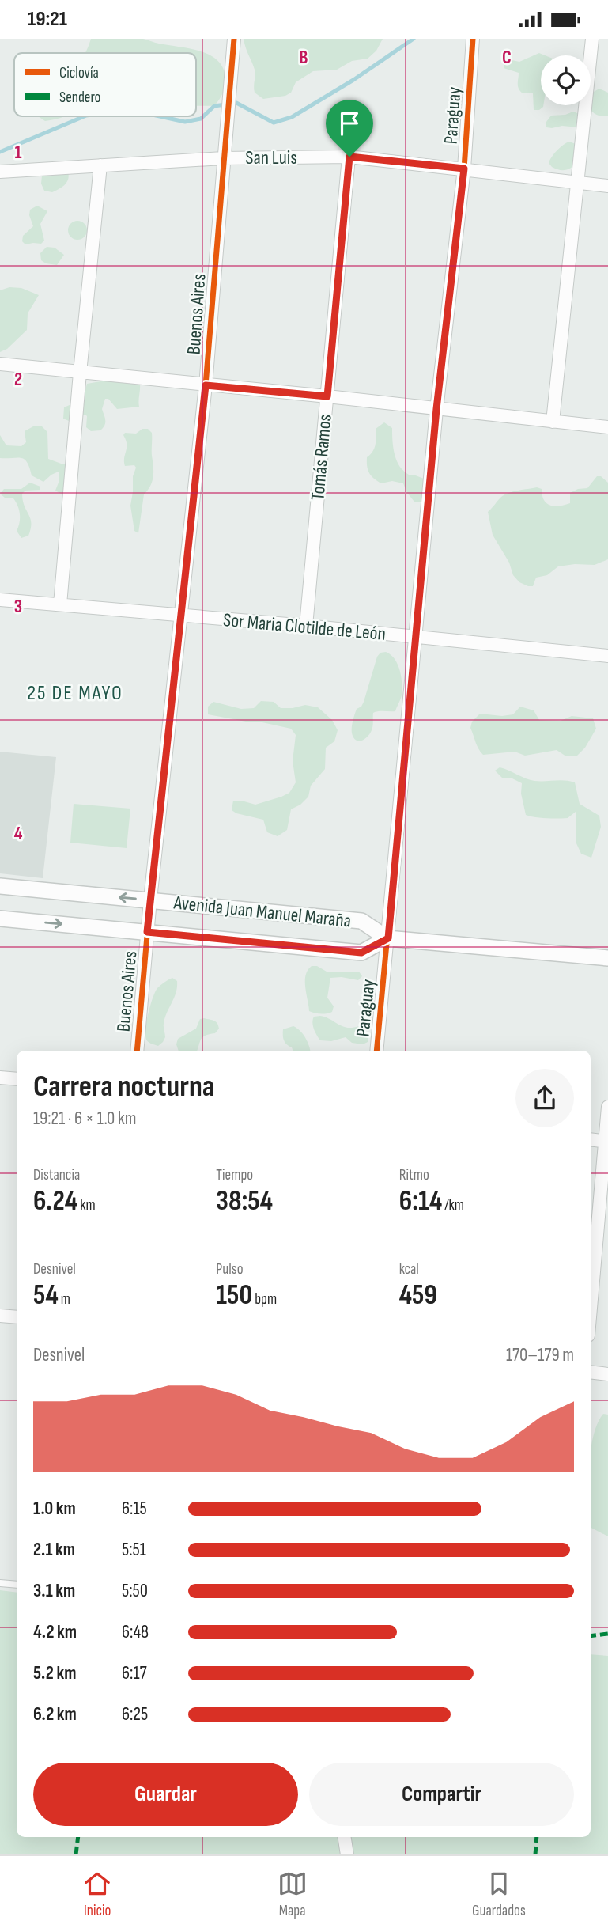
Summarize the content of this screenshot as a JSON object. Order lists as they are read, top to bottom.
{
  "streets": {
    "street": [
      "Paraguay",
      "San Luis",
      "Buenos Aires",
      "Tomás Ramos",
      "Sor Maria Clotilde de León",
      "Avenida Juan Manuel Maraña"
    ]
  },
  "crossings": [
    ["Paraguay", "San Luis"],
    ["Paraguay", "Sor Maria Clotilde de León"],
    ["Paraguay", "Avenida Juan Manuel Maraña"],
    ["San Luis", "Buenos Aires"],
    ["San Luis", "Tomás Ramos"],
    ["Buenos Aires", "Sor Maria Clotilde de León"],
    ["Buenos Aires", "Avenida Juan Manuel Maraña"],
    ["Tomás Ramos", "Sor Maria Clotilde de León"]
  ],
  "districts": ["25 DE MAYO"],
  "legend": ["Ciclovía", "Sendero"],
  "page": {
    "status": "19:21",
    "heading": ["Carrera nocturna", "19:21 · 6 × 1.0 km"],
    "stats": [
      ["Distancia", "6.24 km"],
      ["Tiempo", "38:54"],
      ["Ritmo", "6:14 /km"],
      ["Desnivel", "54 m"],
      ["Pulso", "150 bpm"],
      ["kcal", "459"]
    ],
    "chart": ["Desnivel", "170–179 m"],
    "list": [
      {
        "name": "1.0 km",
        "note": "6:15"
      },
      {
        "name": "2.1 km",
        "note": "5:51"
      },
      {
        "name": "3.1 km",
        "note": "5:50"
      },
      {
        "name": "4.2 km",
        "note": "6:48"
      },
      {
        "name": "5.2 km",
        "note": "6:17"
      },
      {
        "name": "6.2 km",
        "note": "6:25"
      }
    ],
    "buttons": ["Guardar", "Compartir"],
    "tabs": ["Inicio", "Mapa", "Guardados"]
  },
  "grid": {
    "columns": ["B", "C"],
    "rows": [
      "1",
      "2",
      "3",
      "4"
    ]
  }
}
